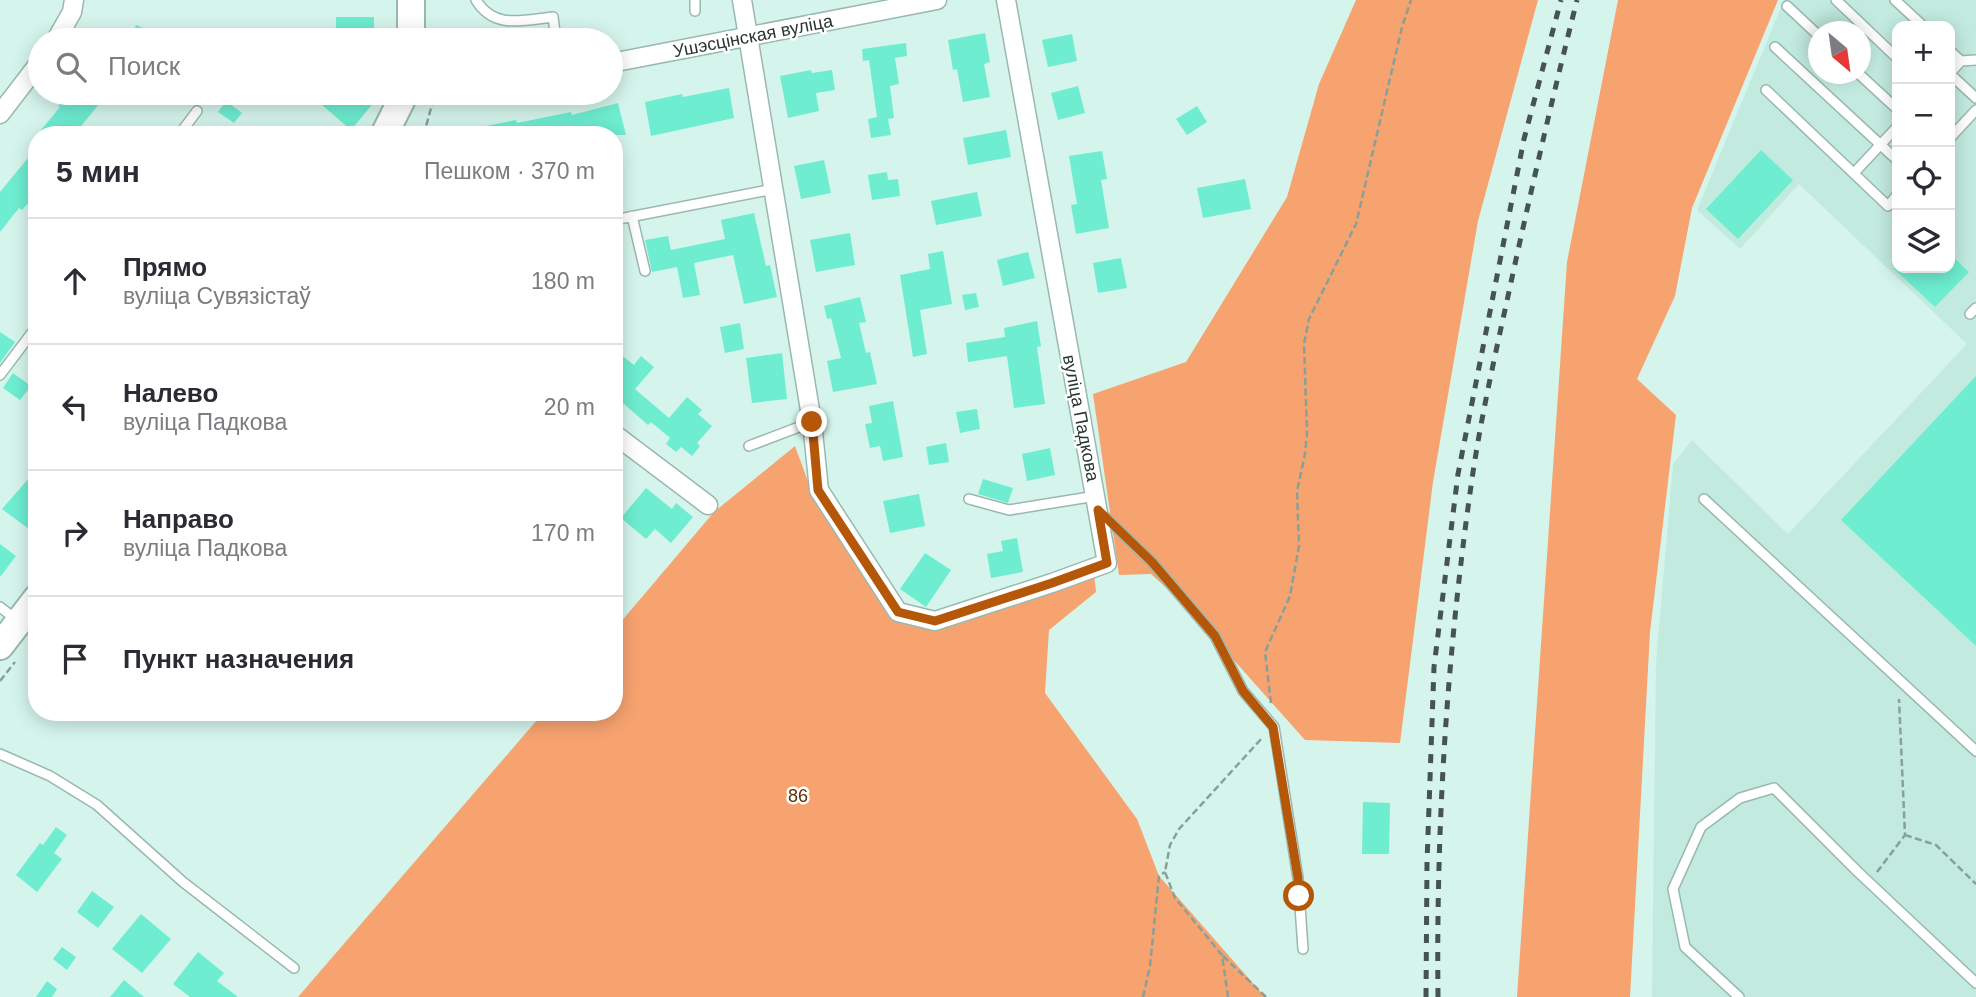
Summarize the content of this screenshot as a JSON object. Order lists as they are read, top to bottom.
{
  "streets": {
    "street": ["Ушэсцінская вуліца", "вуліца Падкова"]
  },
  "crossings": [
    ["Ушэсцінская вуліца", "вуліца Падкова"]
  ],
  "parks": ["86"],
  "north": "bottom right",
  "page": {
    "map_buttons": ["+", "−"],
    "search": "Поиск",
    "heading": ["5 мин", "Пешком · 370 m"],
    "list": [
      ["Прямо", "вуліца Сувязістаў", "180 m"],
      ["Налево", "вуліца Падкова", "20 m"],
      ["Направо", "вуліца Падкова", "170 m"],
      "Пункт назначения"
    ]
  }
}
